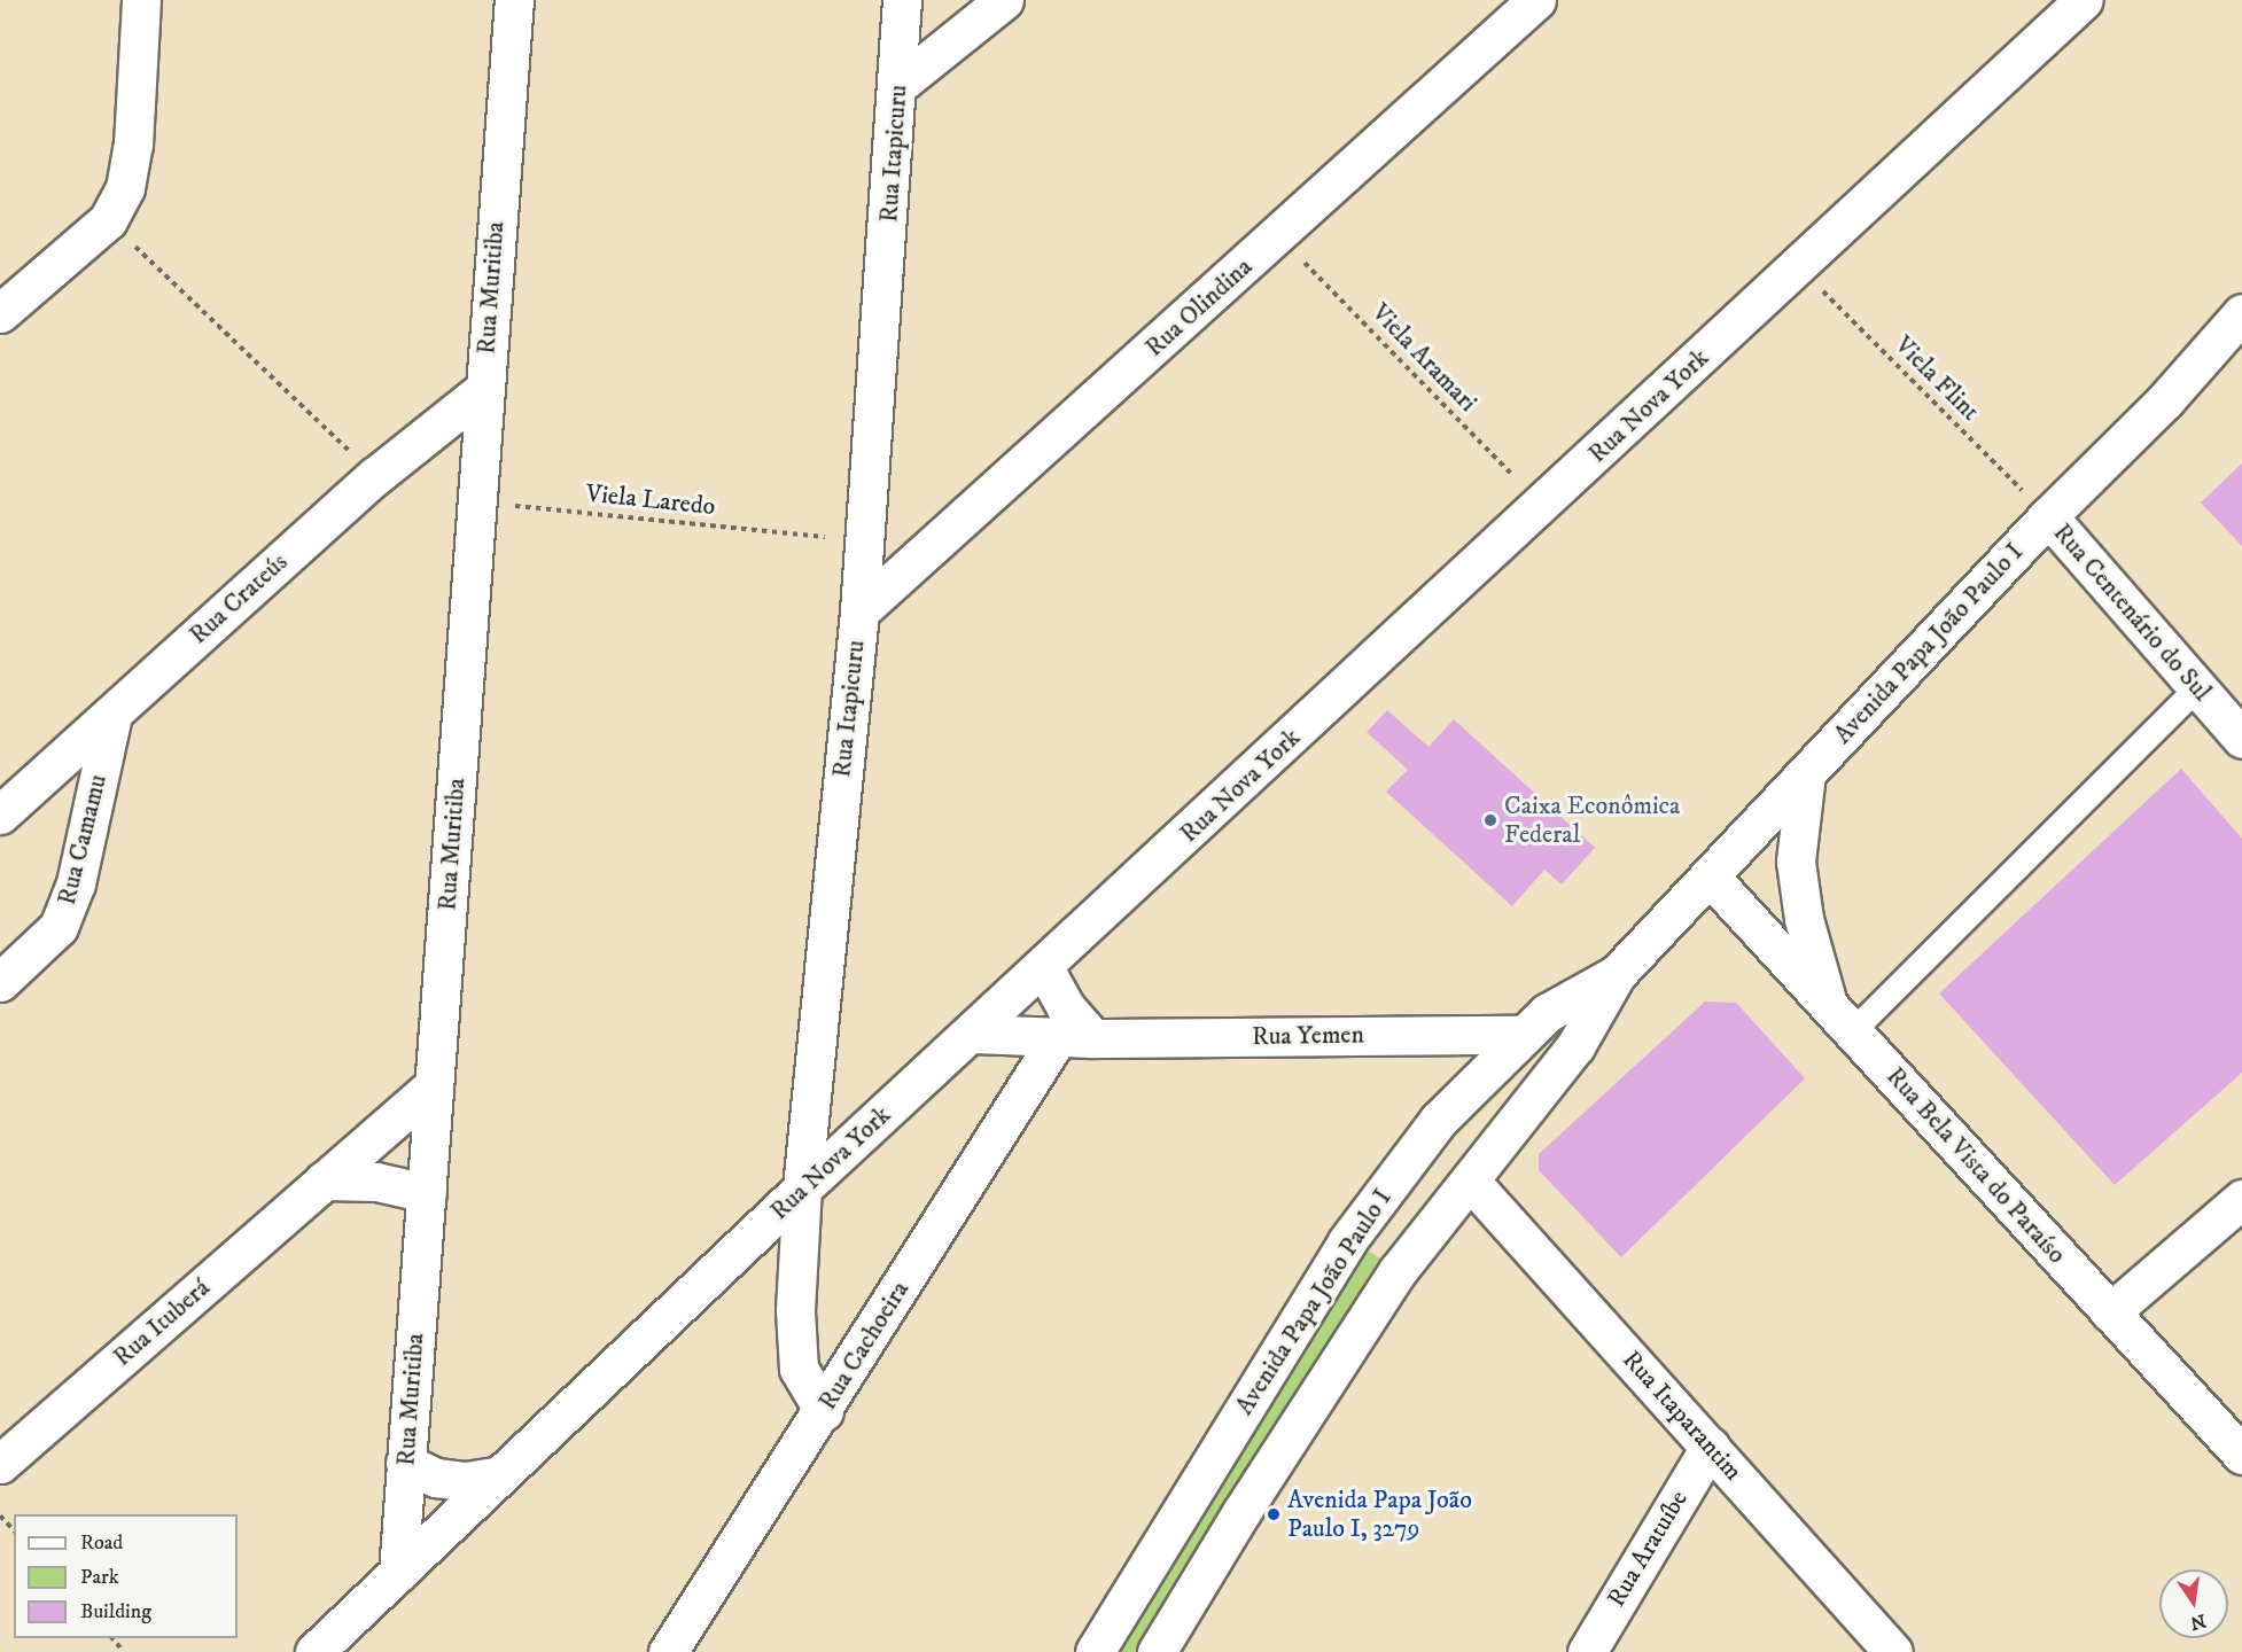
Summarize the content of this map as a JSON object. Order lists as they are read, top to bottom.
{
  "streets": {
    "street": [
      "Rua Itapicuru",
      "Rua Muritiba",
      "Rua Olindina",
      "Rua Nova York",
      "Rua Crateús",
      "Rua Centenário do Sul",
      "Avenida Papa João Paulo I",
      "Rua Camamu",
      "Rua Yemen",
      "Rua Bela Vista do Paraíso",
      "Rua Ituberá",
      "Rua Cachoeira",
      "Rua Itaparantim",
      "Rua Aratuíbe"
    ],
    "path": ["Viela Aramari", "Viela Flint", "Viela Laredo"]
  },
  "crossings": [
    ["Rua Itapicuru", "Rua Olindina"],
    ["Rua Itapicuru", "Rua Nova York"],
    ["Rua Itapicuru", "Rua Cachoeira"],
    ["Rua Muritiba", "Rua Nova York"],
    ["Rua Muritiba", "Viela Laredo"],
    ["Rua Muritiba", "Rua Crateús"],
    ["Rua Muritiba", "Rua Ituberá"],
    ["Rua Olindina", "Viela Aramari"],
    ["Viela Aramari", "Rua Nova York"],
    ["Viela Flint", "Rua Nova York"],
    ["Viela Flint", "Rua Centenário do Sul"],
    ["Viela Flint", "Avenida Papa João Paulo I"],
    ["Rua Nova York", "Rua Yemen"],
    ["Rua Crateús", "Rua Camamu"],
    ["Rua Centenário do Sul", "Avenida Papa João Paulo I"],
    ["Avenida Papa João Paulo I", "Rua Yemen"],
    ["Avenida Papa João Paulo I", "Rua Bela Vista do Paraíso"],
    ["Avenida Papa João Paulo I", "Rua Itaparantim"],
    ["Rua Yemen", "Rua Cachoeira"],
    ["Rua Itaparantim", "Rua Aratuíbe"]
  ],
  "places": ["Caixa Econômica Federal", "Avenida Papa João Paulo I, 3279"],
  "legend": ["Road", "Park", "Building"],
  "north": "bottom"
}
